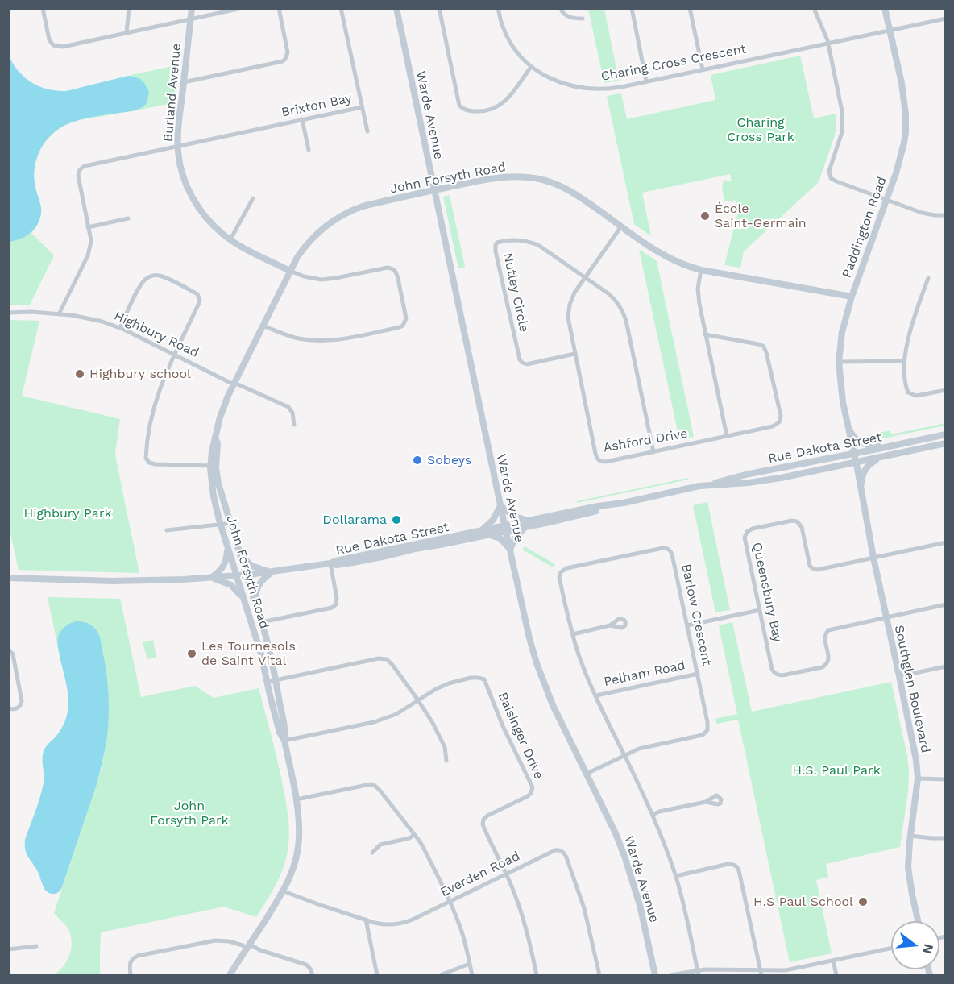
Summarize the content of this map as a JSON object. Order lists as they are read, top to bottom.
{
  "streets": {
    "street": [
      "Charing Cross Crescent",
      "Burland Avenue",
      "Brixton Bay",
      "Warde Avenue",
      "John Forsyth Road",
      "Paddington Road",
      "Nutley Circle",
      "Highbury Road",
      "Ashford Drive",
      "Rue Dakota Street",
      "Queensbury Bay",
      "Barlow Crescent",
      "Pelham Road",
      "Southglen Boulevard",
      "Baisinger Drive",
      "Everden Road"
    ]
  },
  "crossings": [
    ["Charing Cross Crescent", "Paddington Road"],
    ["Burland Avenue", "Brixton Bay"],
    ["Burland Avenue", "John Forsyth Road"],
    ["Warde Avenue", "John Forsyth Road"],
    ["Warde Avenue", "Rue Dakota Street"],
    ["Warde Avenue", "Barlow Crescent"],
    ["John Forsyth Road", "Paddington Road"],
    ["John Forsyth Road", "Highbury Road"],
    ["John Forsyth Road", "Ashford Drive"],
    ["John Forsyth Road", "Rue Dakota Street"],
    ["John Forsyth Road", "Baisinger Drive"],
    ["John Forsyth Road", "Everden Road"],
    ["Paddington Road", "Rue Dakota Street"],
    ["Paddington Road", "Southglen Boulevard"],
    ["Nutley Circle", "Ashford Drive"],
    ["Rue Dakota Street", "Southglen Boulevard"],
    ["Queensbury Bay", "Southglen Boulevard"],
    ["Barlow Crescent", "Pelham Road"],
    ["Baisinger Drive", "Everden Road"]
  ],
  "parks": [
    "Charing Cross Park",
    "Highbury Park",
    "H.S. Paul Park",
    "John Forsyth Park"
  ],
  "places": [
    "École Saint-Germain",
    "Highbury school",
    "Sobeys",
    "Dollarama",
    "Les Tournesols de Saint Vital",
    "H.S Paul School"
  ],
  "north": "right"
}
